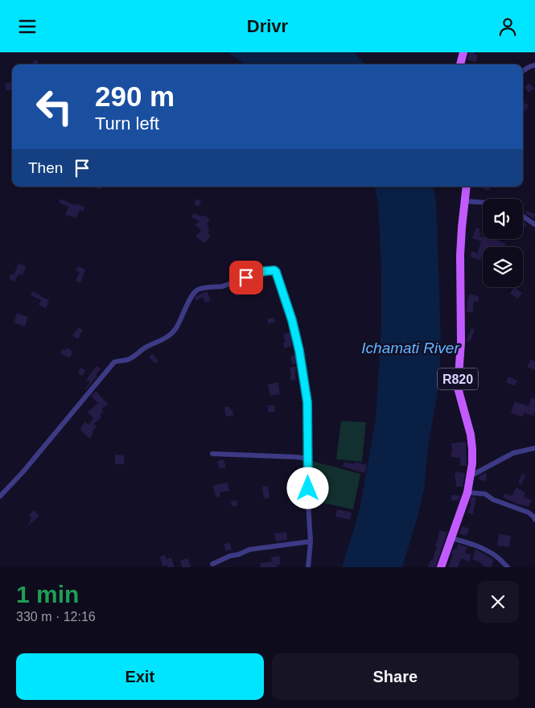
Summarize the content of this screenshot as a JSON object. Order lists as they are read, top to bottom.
{
  "streets": {
    "main road": ["R820"]
  },
  "water": ["Ichamati River"],
  "page": {
    "header": "Drivr",
    "turn": ["290 m", "Turn left"],
    "then": "Then",
    "heading": ["1 min", "330 m · 12:16"],
    "buttons": ["Exit", "Share"]
  }
}
